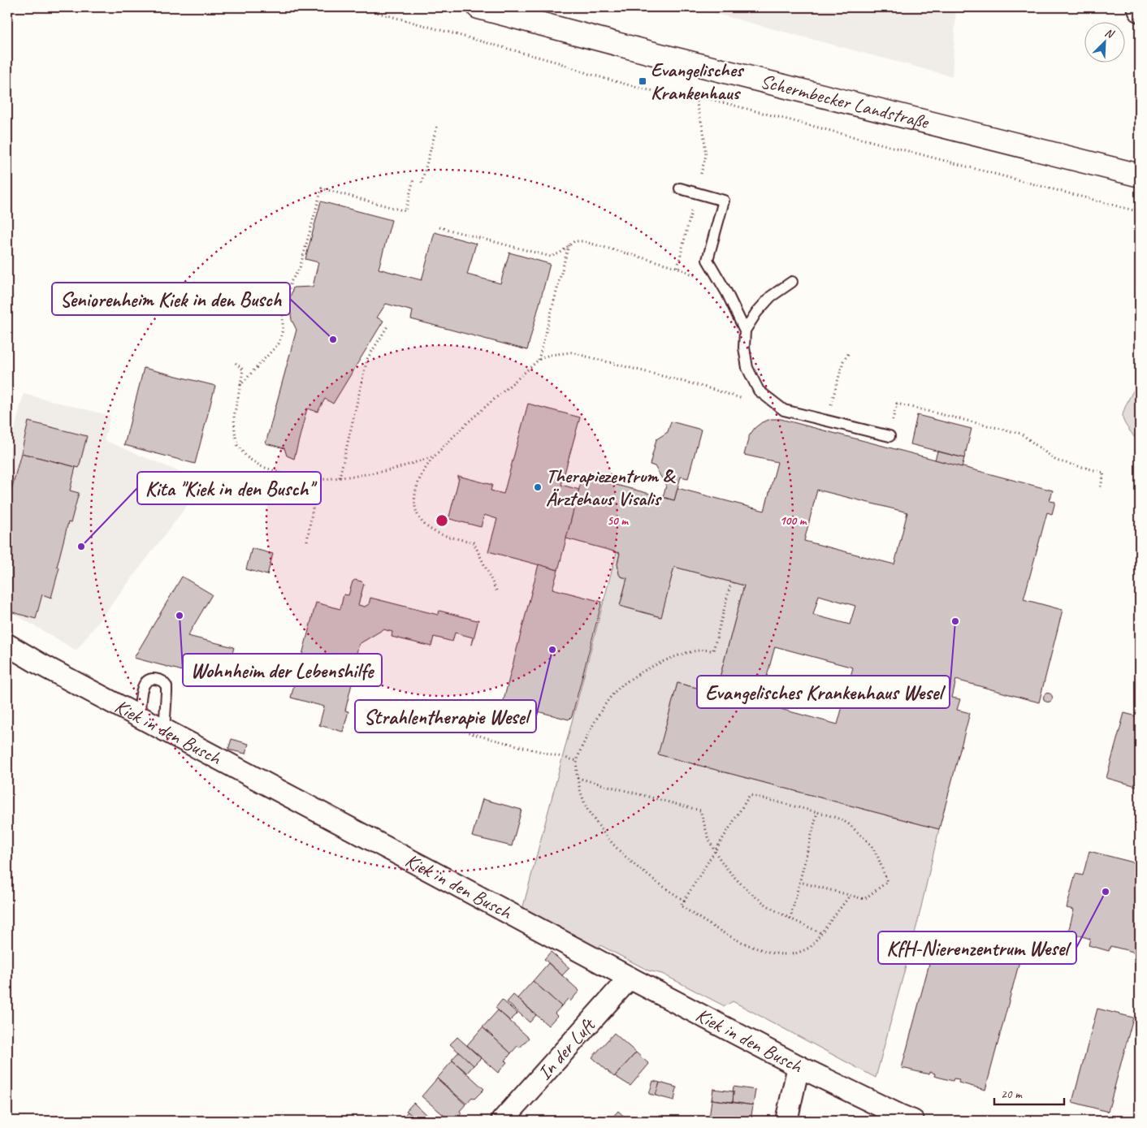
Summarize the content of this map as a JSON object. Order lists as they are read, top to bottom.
{
  "streets": {
    "main road": ["Schermbecker Landstraße"],
    "street": ["Kiek in den Busch", "In der Luft"]
  },
  "crossings": [
    ["Kiek in den Busch", "In der Luft"]
  ],
  "places": {
    "transit": ["Evangelisches Krankenhaus"],
    "other": [
      "Seniorenheim Kiek in den Busch",
      "Therapiezentrum & Ärztehaus Visalis",
      "Kita \"Kiek in den Busch\"",
      "Wohnheim der Lebenshilfe",
      "Evangelisches Krankenhaus Wesel",
      "Strahlentherapie Wesel",
      "KfH-Nierenzentrum Wesel"
    ]
  },
  "scale_bar": "20 m",
  "north": "top right",
  "rings": ["50 m", "100 m"]
}
